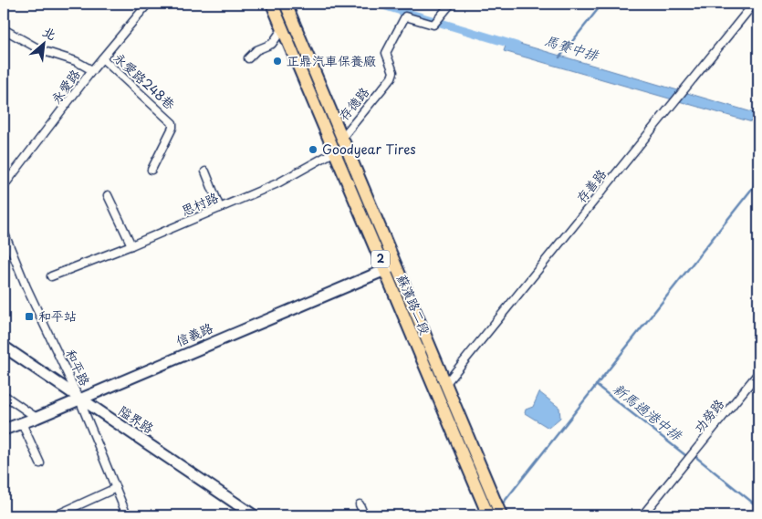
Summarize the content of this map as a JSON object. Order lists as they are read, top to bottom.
{
  "streets": {
    "main road": ["2", "蘇濱路二段"],
    "street": [
      "永愛路248巷",
      "永愛路",
      "存德路",
      "存善路",
      "思村路",
      "信義路",
      "和平路",
      "功勞路",
      "隘界路"
    ]
  },
  "crossings": [
    ["永愛路248巷", "永愛路"],
    ["存德路", "蘇濱路二段"],
    ["存善路", "蘇濱路二段"],
    ["思村路", "蘇濱路二段"],
    ["蘇濱路二段", "信義路"],
    ["信義路", "和平路"],
    ["信義路", "隘界路"],
    ["和平路", "隘界路"]
  ],
  "water": ["馬賽中排", "新馬過港中排"],
  "places": {
    "other": ["正鼎汽車保養廠", "Goodyear Tires"],
    "transit": ["和平站"]
  },
  "north": "top right"
}
